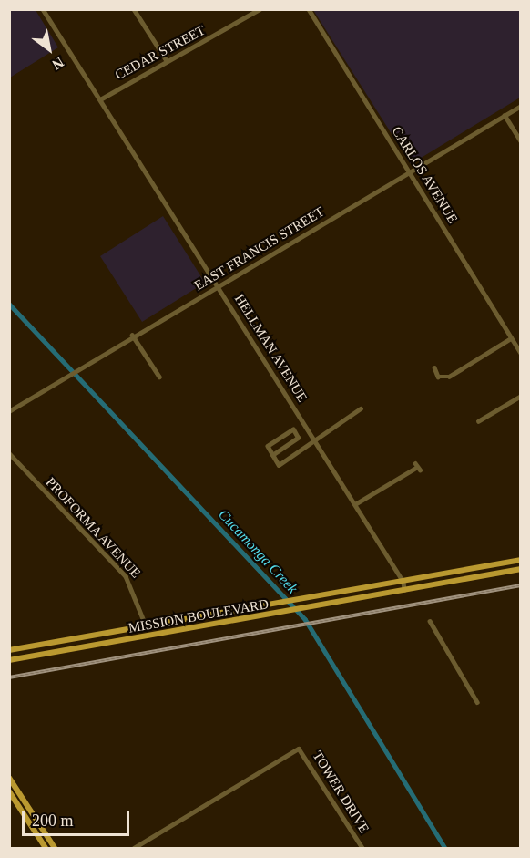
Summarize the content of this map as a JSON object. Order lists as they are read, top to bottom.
{
  "streets": {
    "main road": ["MISSION BOULEVARD"],
    "street": [
      "CEDAR STREET",
      "CARLOS AVENUE",
      "EAST FRANCIS STREET",
      "HELLMAN AVENUE",
      "PROFORMA AVENUE",
      "TOWER DRIVE"
    ]
  },
  "crossings": [
    ["CEDAR STREET", "HELLMAN AVENUE"],
    ["CARLOS AVENUE", "EAST FRANCIS STREET"],
    ["EAST FRANCIS STREET", "HELLMAN AVENUE"],
    ["HELLMAN AVENUE", "MISSION BOULEVARD"],
    ["PROFORMA AVENUE", "MISSION BOULEVARD"]
  ],
  "water": ["Cucamonga Creek"],
  "scale_bar": "200 m",
  "north": "bottom right"
}
